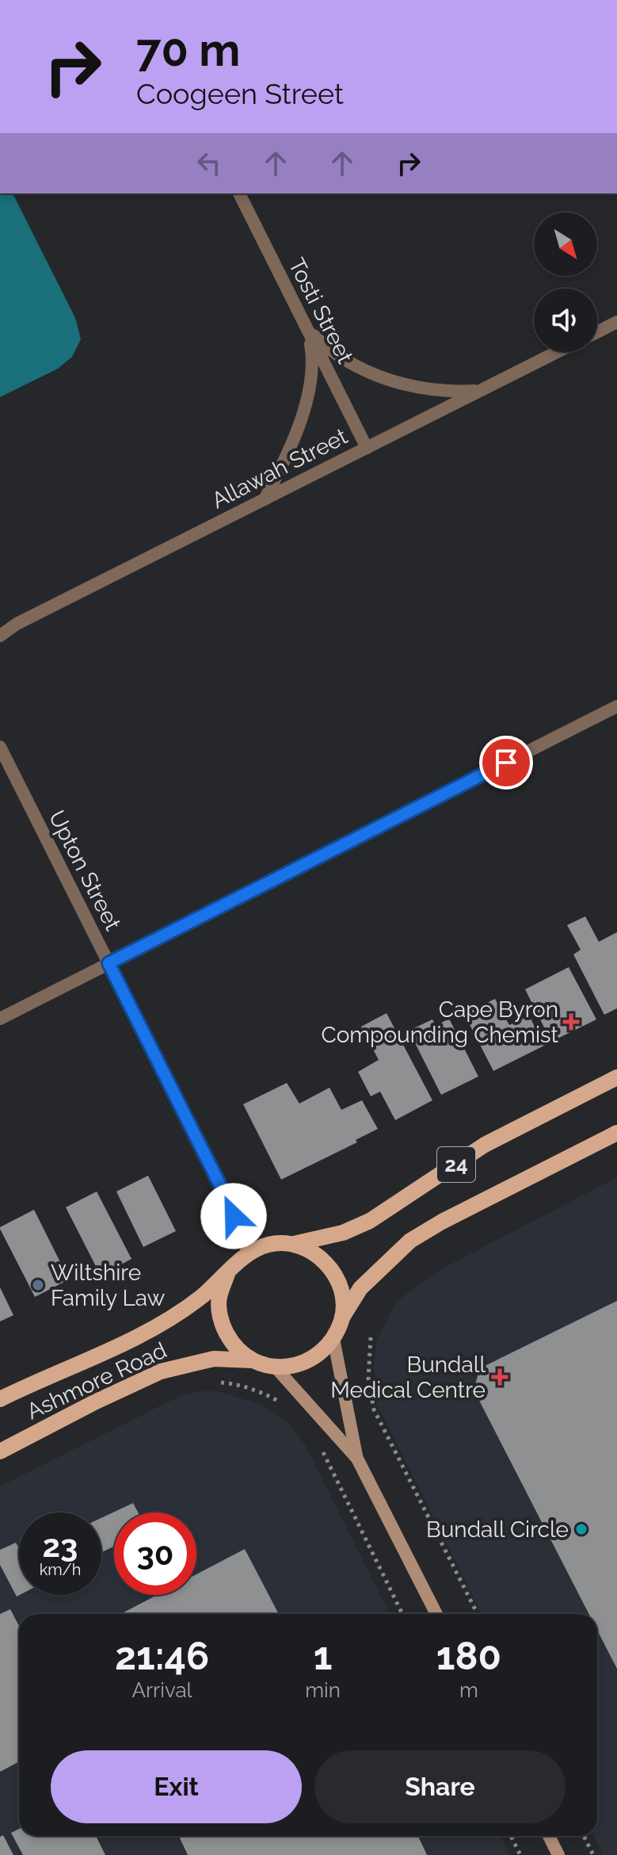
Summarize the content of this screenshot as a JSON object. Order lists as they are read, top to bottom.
{
  "streets": {
    "main road": ["24", "Ashmore Road"],
    "street": ["Tosti Street", "Allawah Street", "Upton Street"]
  },
  "crossings": [
    ["Tosti Street", "Allawah Street"],
    ["Upton Street", "24"],
    ["Upton Street", "Ashmore Road"],
    ["24", "Ashmore Road"]
  ],
  "places": {
    "health": ["Cape Byron Compounding Chemist", "Bundall Medical Centre"],
    "other": ["Wiltshire Family Law", "Bundall Circle"]
  },
  "north": "bottom right",
  "page": {
    "turn": ["70 m", "Coogeen Street"],
    "speed": "23 km/h",
    "limit": "30",
    "eta": [
      "21:46",
      "Arrival",
      "1",
      "min",
      "180",
      "m"
    ],
    "buttons": ["Exit", "Share"]
  }
}
